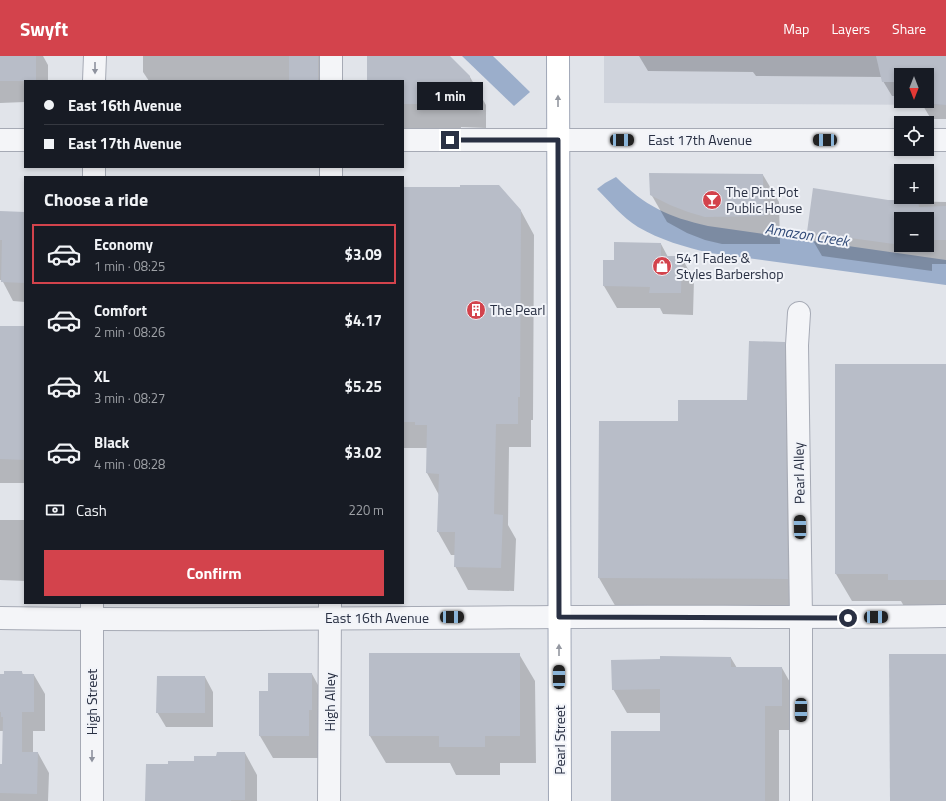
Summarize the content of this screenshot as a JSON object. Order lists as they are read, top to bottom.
{
  "streets": {
    "main road": ["Pearl Street"],
    "street": [
      "East 17th Avenue",
      "Pearl Alley",
      "East 16th Avenue",
      "High Street",
      "High Alley"
    ]
  },
  "crossings": [
    ["East 17th Avenue", "Pearl Street"],
    ["Pearl Alley", "East 16th Avenue"],
    ["East 16th Avenue", "High Street"],
    ["East 16th Avenue", "High Alley"],
    ["East 16th Avenue", "Pearl Street"]
  ],
  "one_way": ["High Street", "Pearl Street"],
  "water": ["Amazon Creek"],
  "places": {
    "bar": ["The Pint Pot Public House"],
    "shop": ["541 Fades & Styles Barbershop"],
    "building": ["The Pearl"]
  },
  "north": "bottom",
  "page": {
    "header": "Swyft",
    "nav": ["Map", "Layers", "Share"],
    "map_buttons": ["+", "−"],
    "banner": ["East 16th Avenue", "East 17th Avenue"],
    "bubble": "1 min",
    "heading": "Choose a ride",
    "list": [
      {
        "name": "Economy",
        "note": "1 min · 08:25",
        "value": "$3.09"
      },
      {
        "name": "Comfort",
        "note": "2 min · 08:26",
        "value": "$4.17"
      },
      {
        "name": "XL",
        "note": "3 min · 08:27",
        "value": "$5.25"
      },
      {
        "name": "Black",
        "note": "4 min · 08:28",
        "value": "$3.02"
      }
    ],
    "pay": ["Cash", "220 m"],
    "buttons": "Confirm"
  }
}
